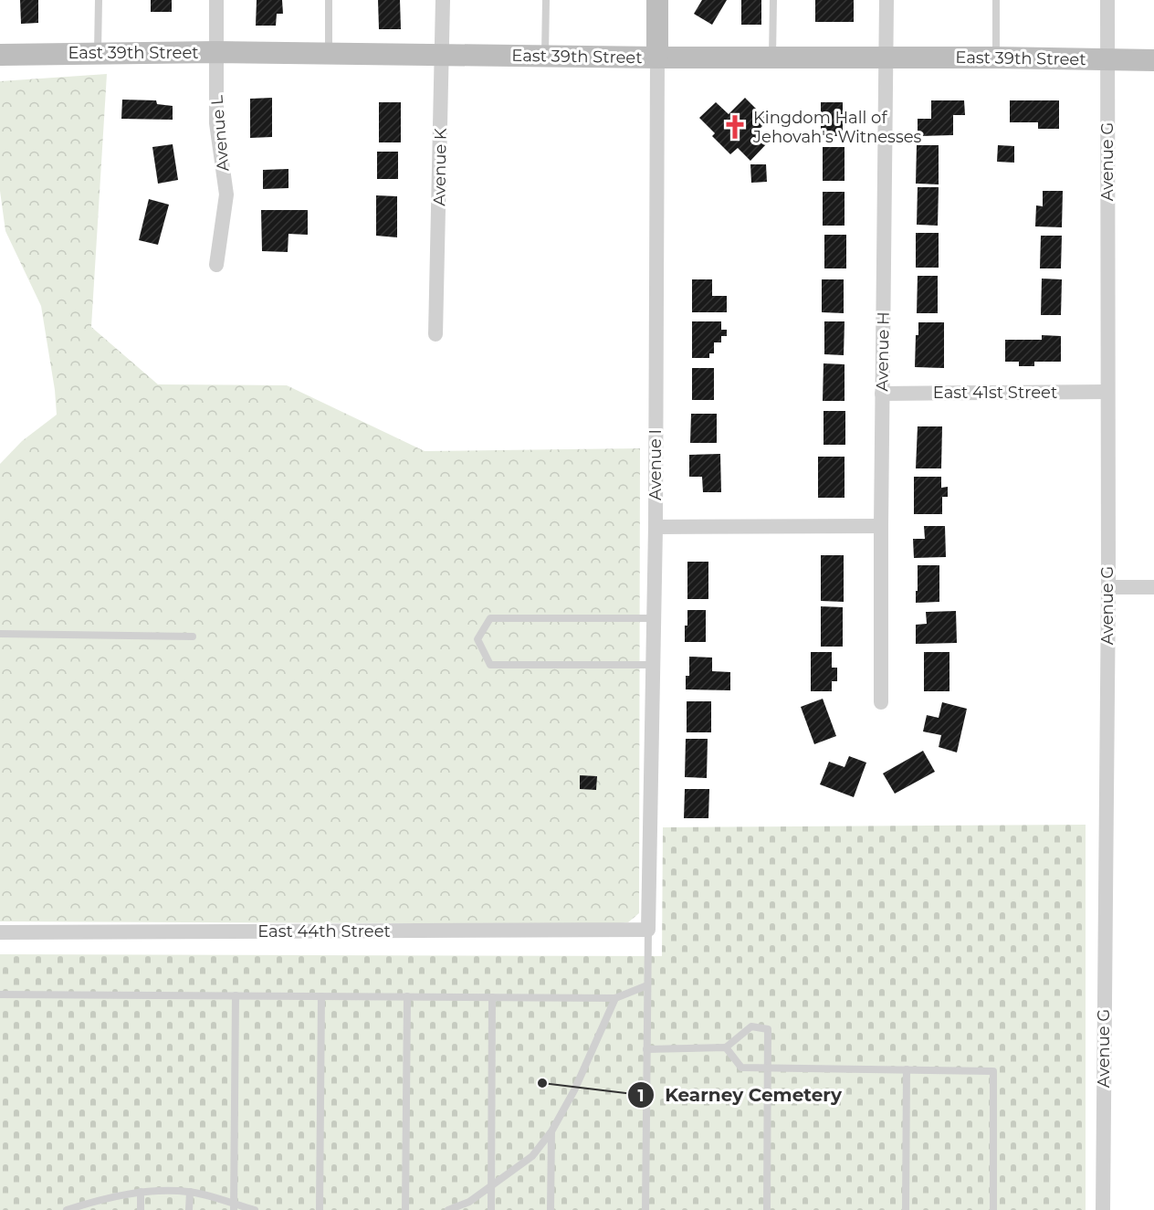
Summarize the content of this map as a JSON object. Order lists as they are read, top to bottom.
{
  "streets": {
    "main road": ["East 39th Street", "Avenue I"],
    "street": [
      "Avenue L",
      "Avenue G",
      "Avenue K",
      "Avenue H",
      "East 41st Street",
      "East 44th Street"
    ]
  },
  "crossings": [
    ["East 39th Street", "Avenue L"],
    ["East 39th Street", "Avenue G"],
    ["East 39th Street", "Avenue K"],
    ["East 39th Street", "Avenue H"],
    ["East 39th Street", "Avenue I"],
    ["Avenue G", "East 41st Street"],
    ["Avenue H", "East 41st Street"],
    ["Avenue I", "East 44th Street"]
  ],
  "places": {
    "church": ["Kingdom Hall of Jehovah's Witnesses"],
    "other": ["Kearney Cemetery"]
  }
}
